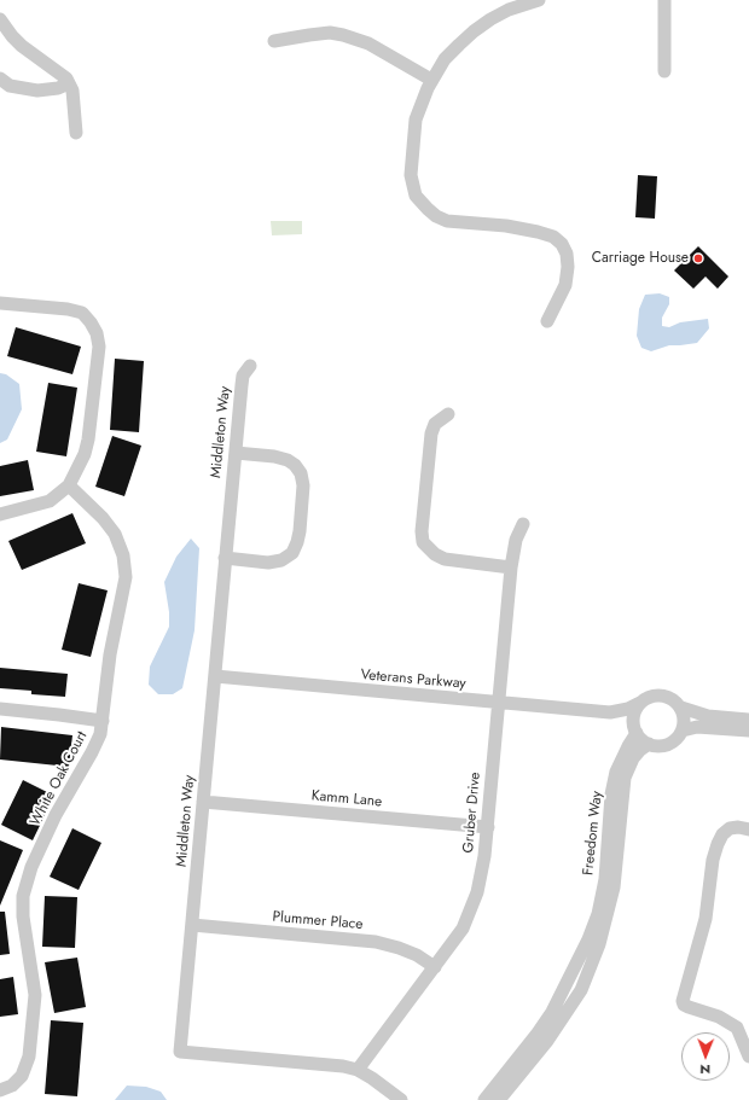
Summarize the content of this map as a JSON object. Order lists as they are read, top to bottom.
{
  "streets": {
    "street": [
      "Middleton Way",
      "Veterans Parkway",
      "White Oak Court",
      "Kamm Lane",
      "Gruber Drive",
      "Freedom Way",
      "Plummer Place"
    ]
  },
  "crossings": [
    ["Middleton Way", "Veterans Parkway"],
    ["Middleton Way", "Kamm Lane"],
    ["Middleton Way", "Gruber Drive"],
    ["Middleton Way", "Plummer Place"],
    ["Veterans Parkway", "Gruber Drive"],
    ["Veterans Parkway", "Freedom Way"],
    ["Kamm Lane", "Gruber Drive"],
    ["Gruber Drive", "Plummer Place"]
  ],
  "places": ["Carriage House"],
  "north": "bottom"
}
